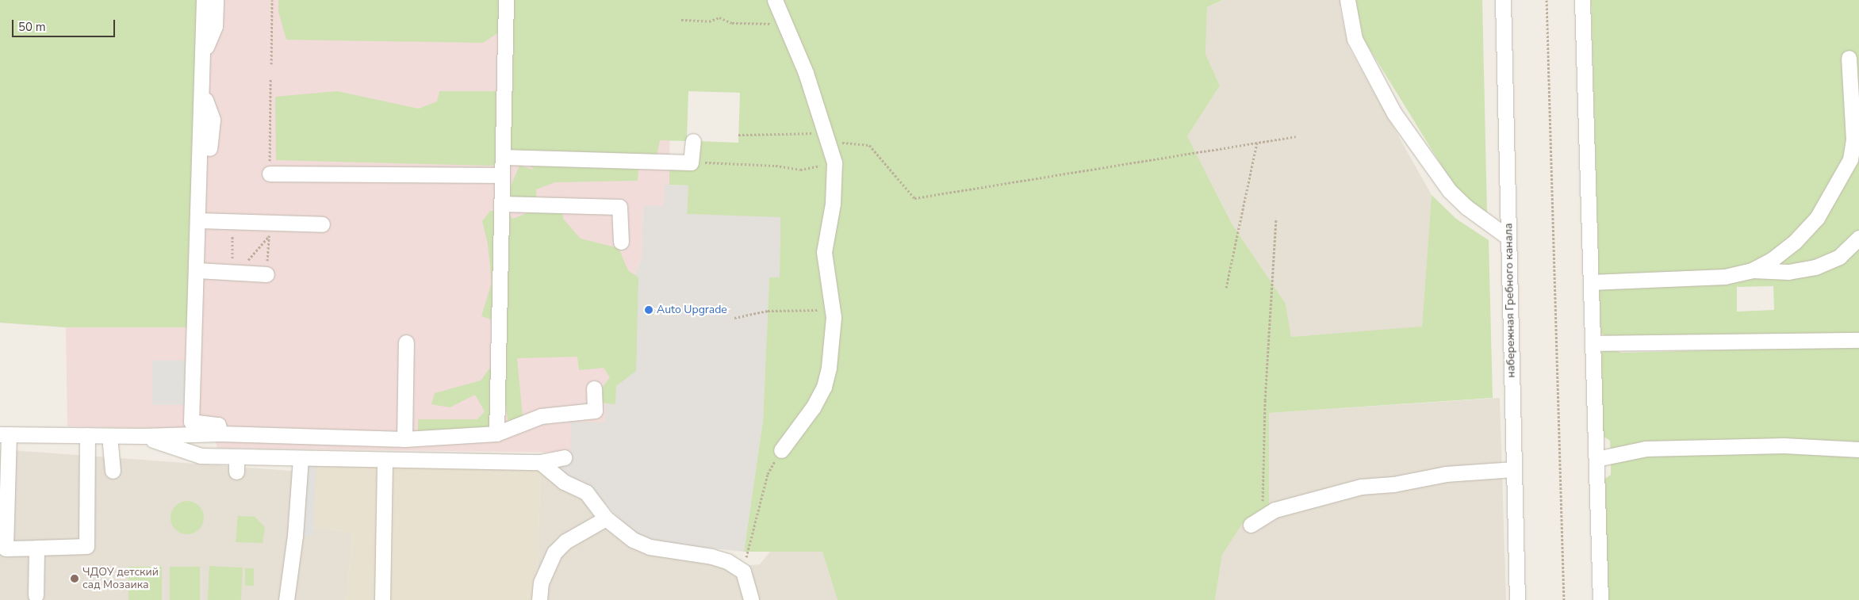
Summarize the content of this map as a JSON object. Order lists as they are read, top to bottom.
{
  "streets": {
    "street": ["набережная Гребного канала"]
  },
  "places": ["Auto Upgrade", "ЧДОУ детский сад Мозаика"],
  "scale_bar": "50 m"
}
